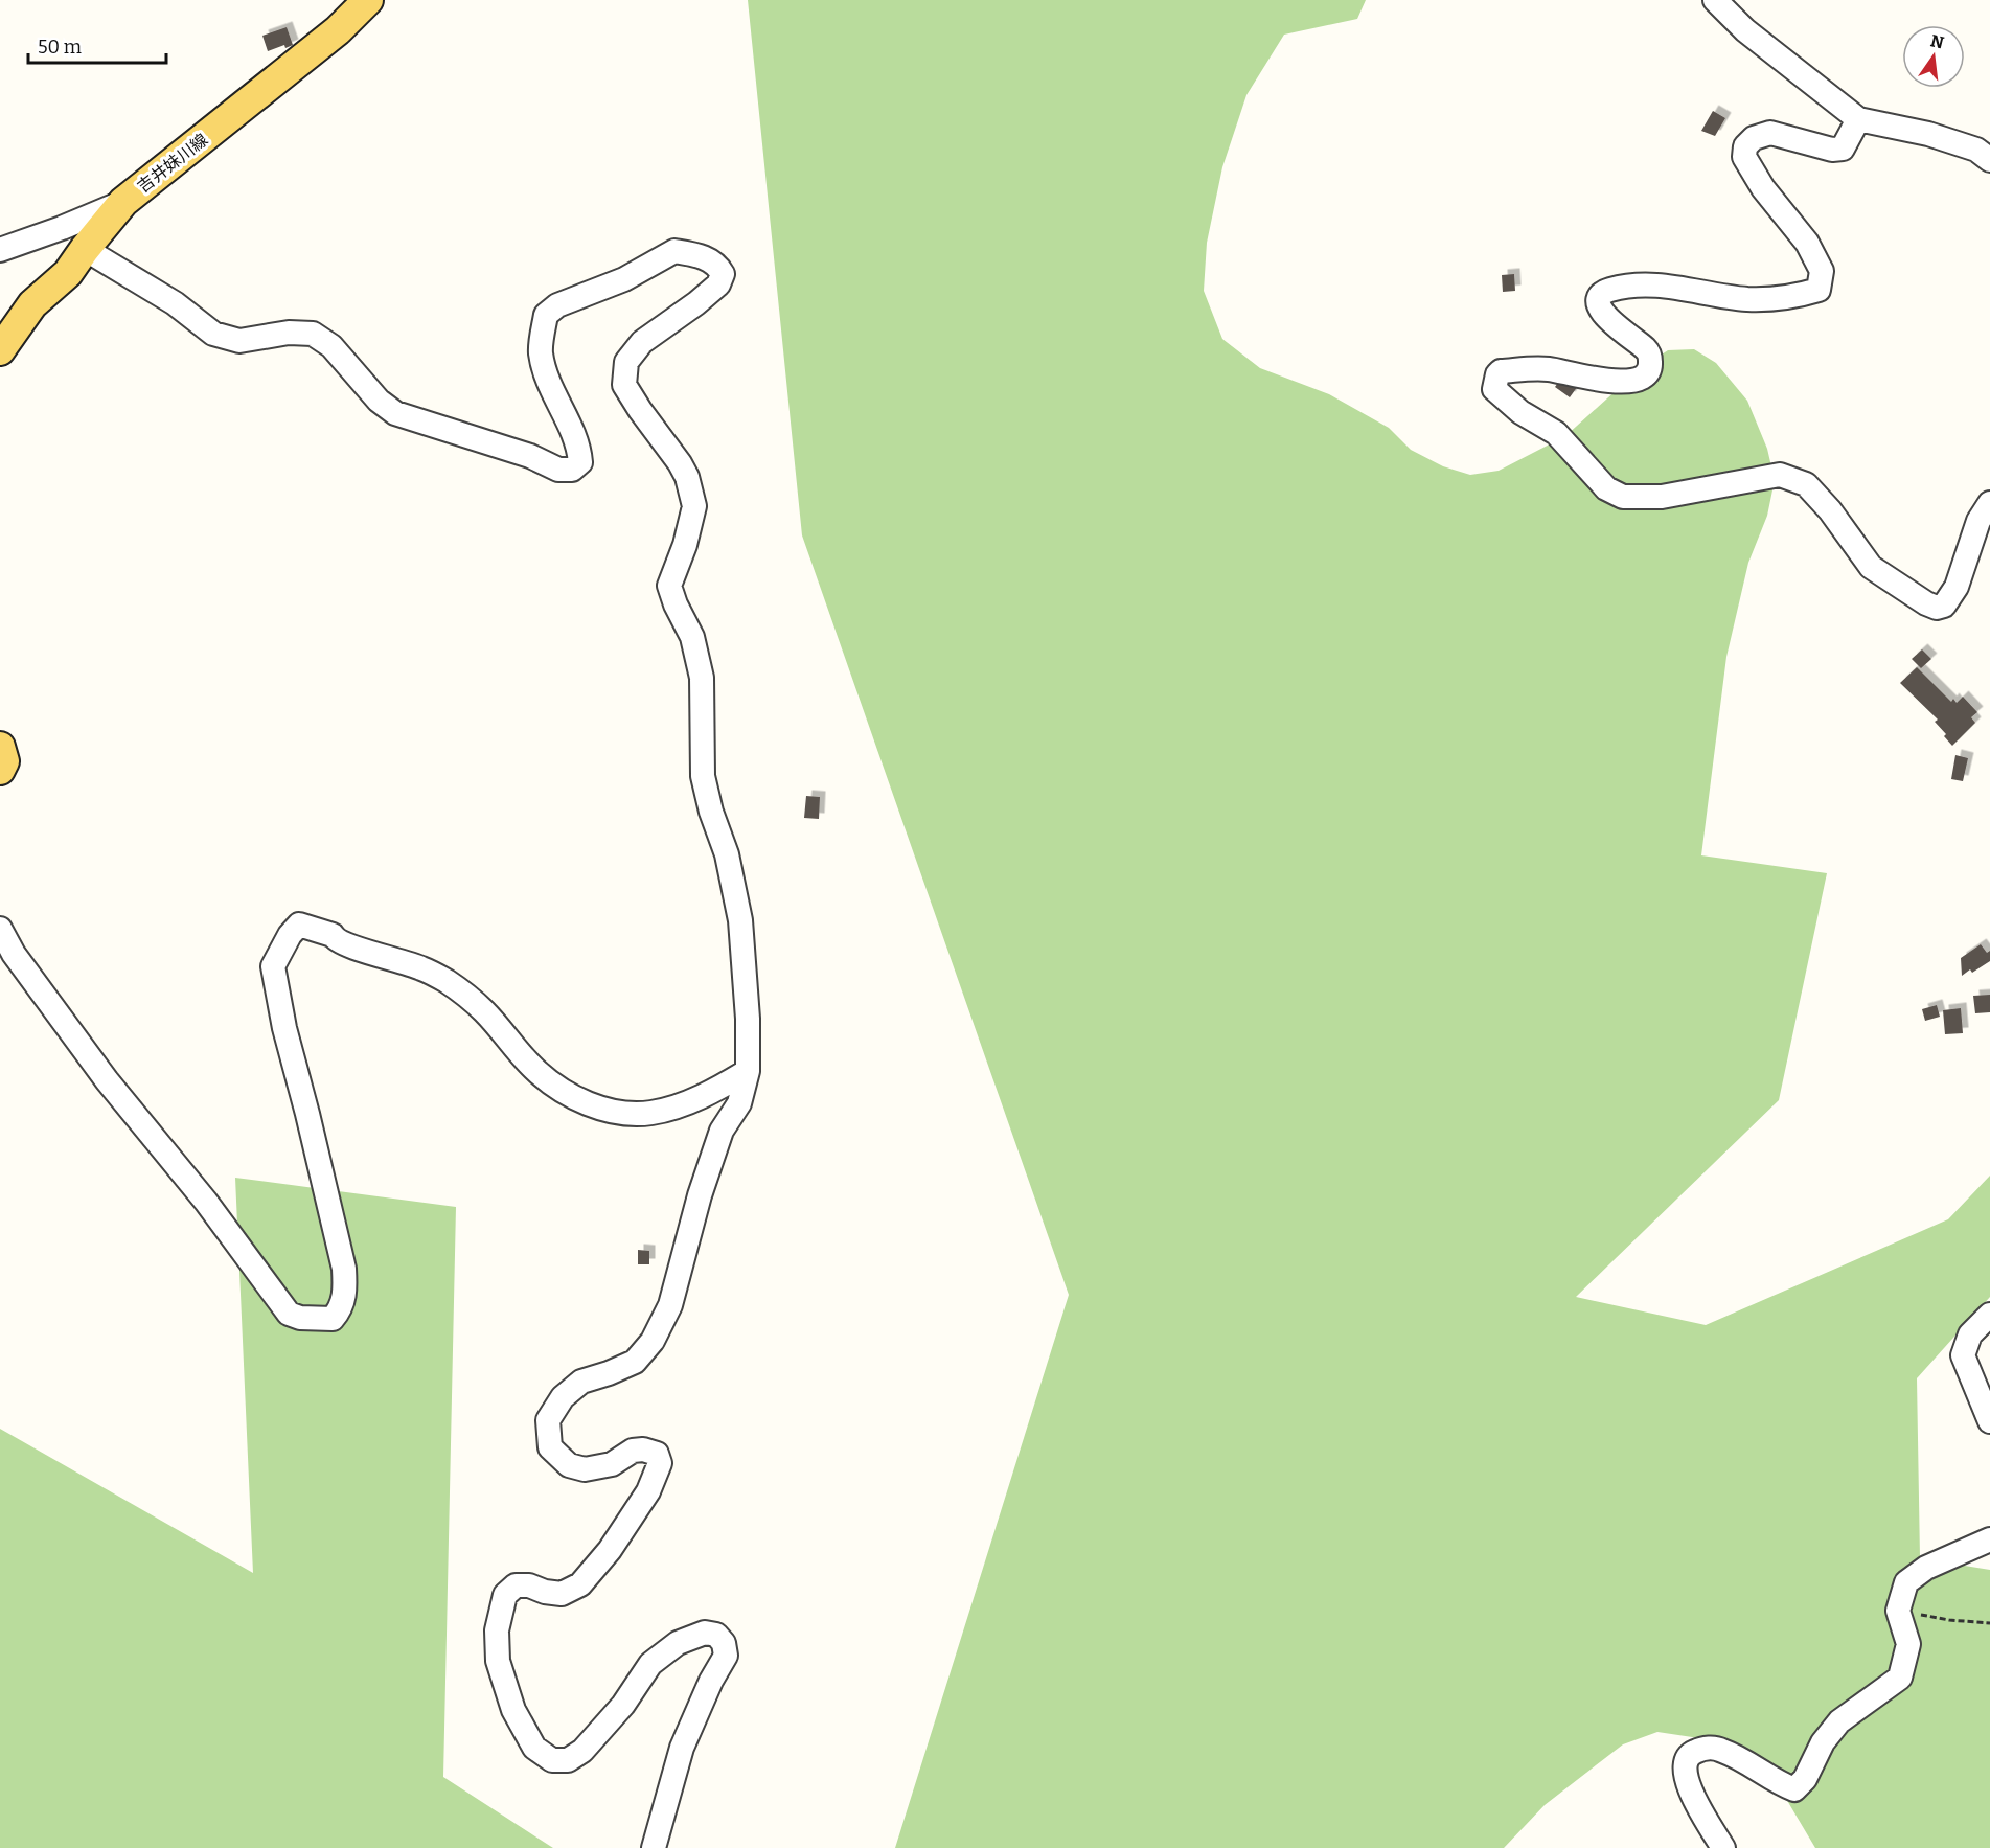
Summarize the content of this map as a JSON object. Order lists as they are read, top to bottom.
{
  "streets": {
    "main road": ["吉井妹川線"]
  },
  "scale_bar": "50 m",
  "north": "top"
}
